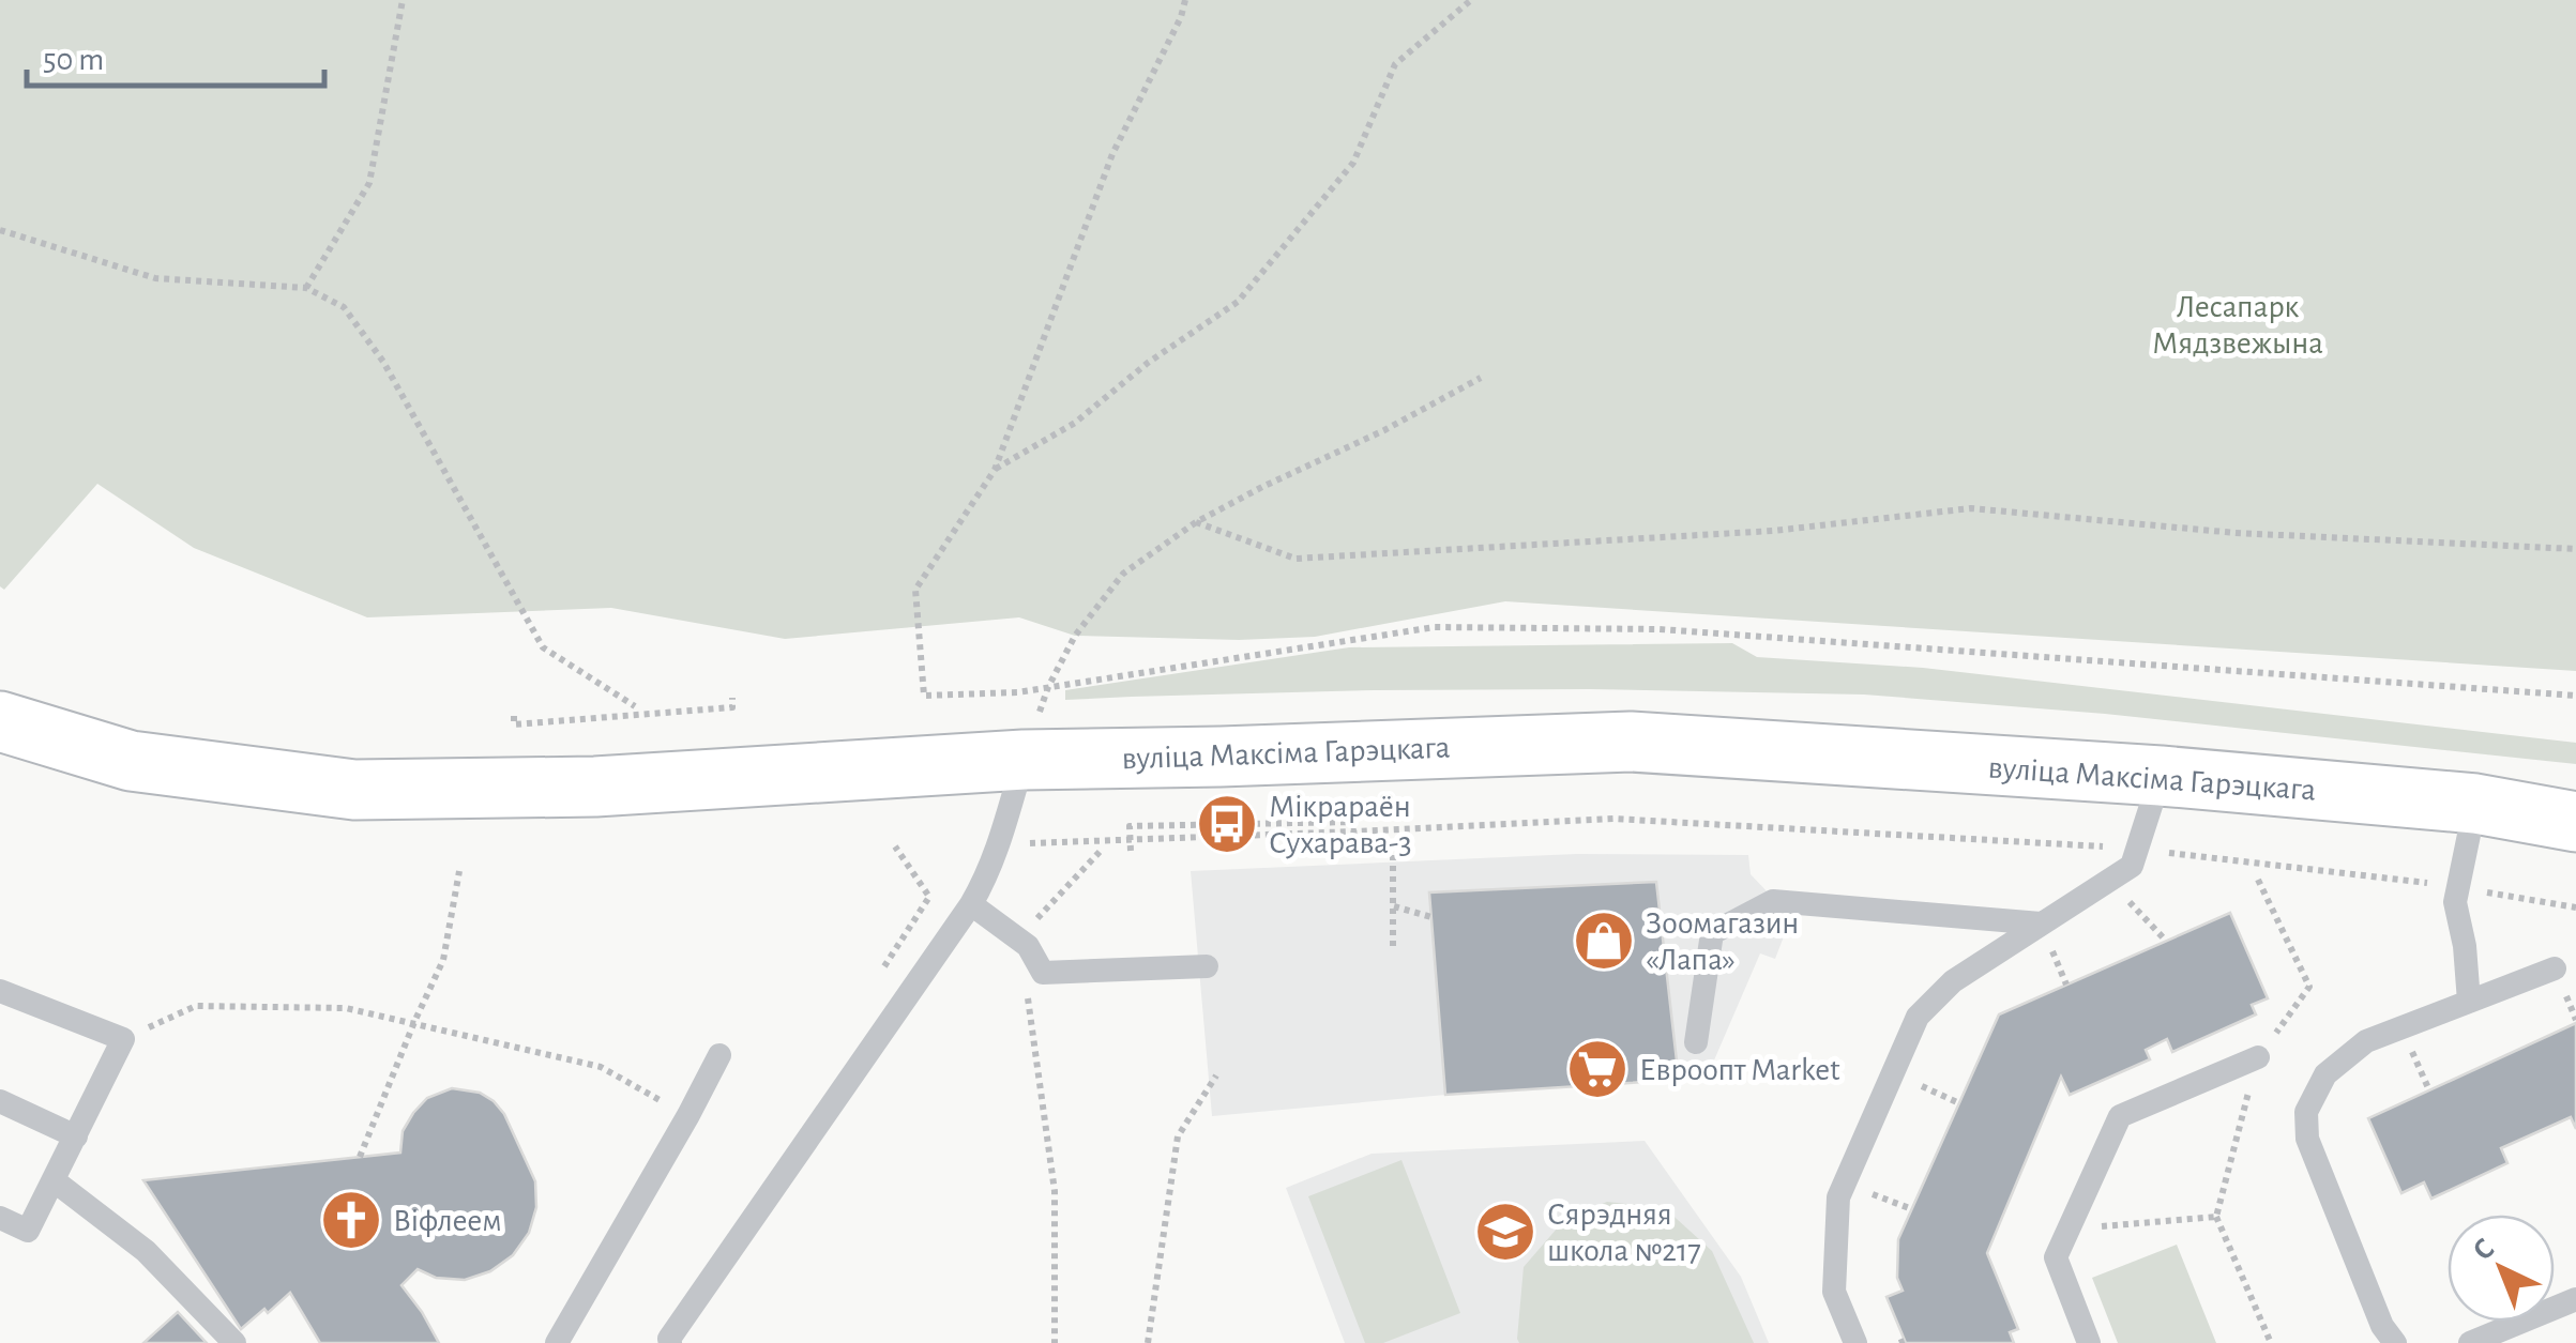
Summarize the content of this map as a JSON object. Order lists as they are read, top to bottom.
{
  "streets": {
    "main road": ["вуліца Максіма Гарэцкага"]
  },
  "parks": ["Лесапарк Мядзвежына"],
  "places": {
    "bus stop": ["Мікрараён Сухарава-3"],
    "shop": ["Зоомагазин «Лапа»"],
    "supermarket": ["Евроопт Market"],
    "church": ["Віфлеем"],
    "school or university": ["Сярэдняя школа №217"]
  },
  "scale_bar": "50 m",
  "north": "top left"
}
